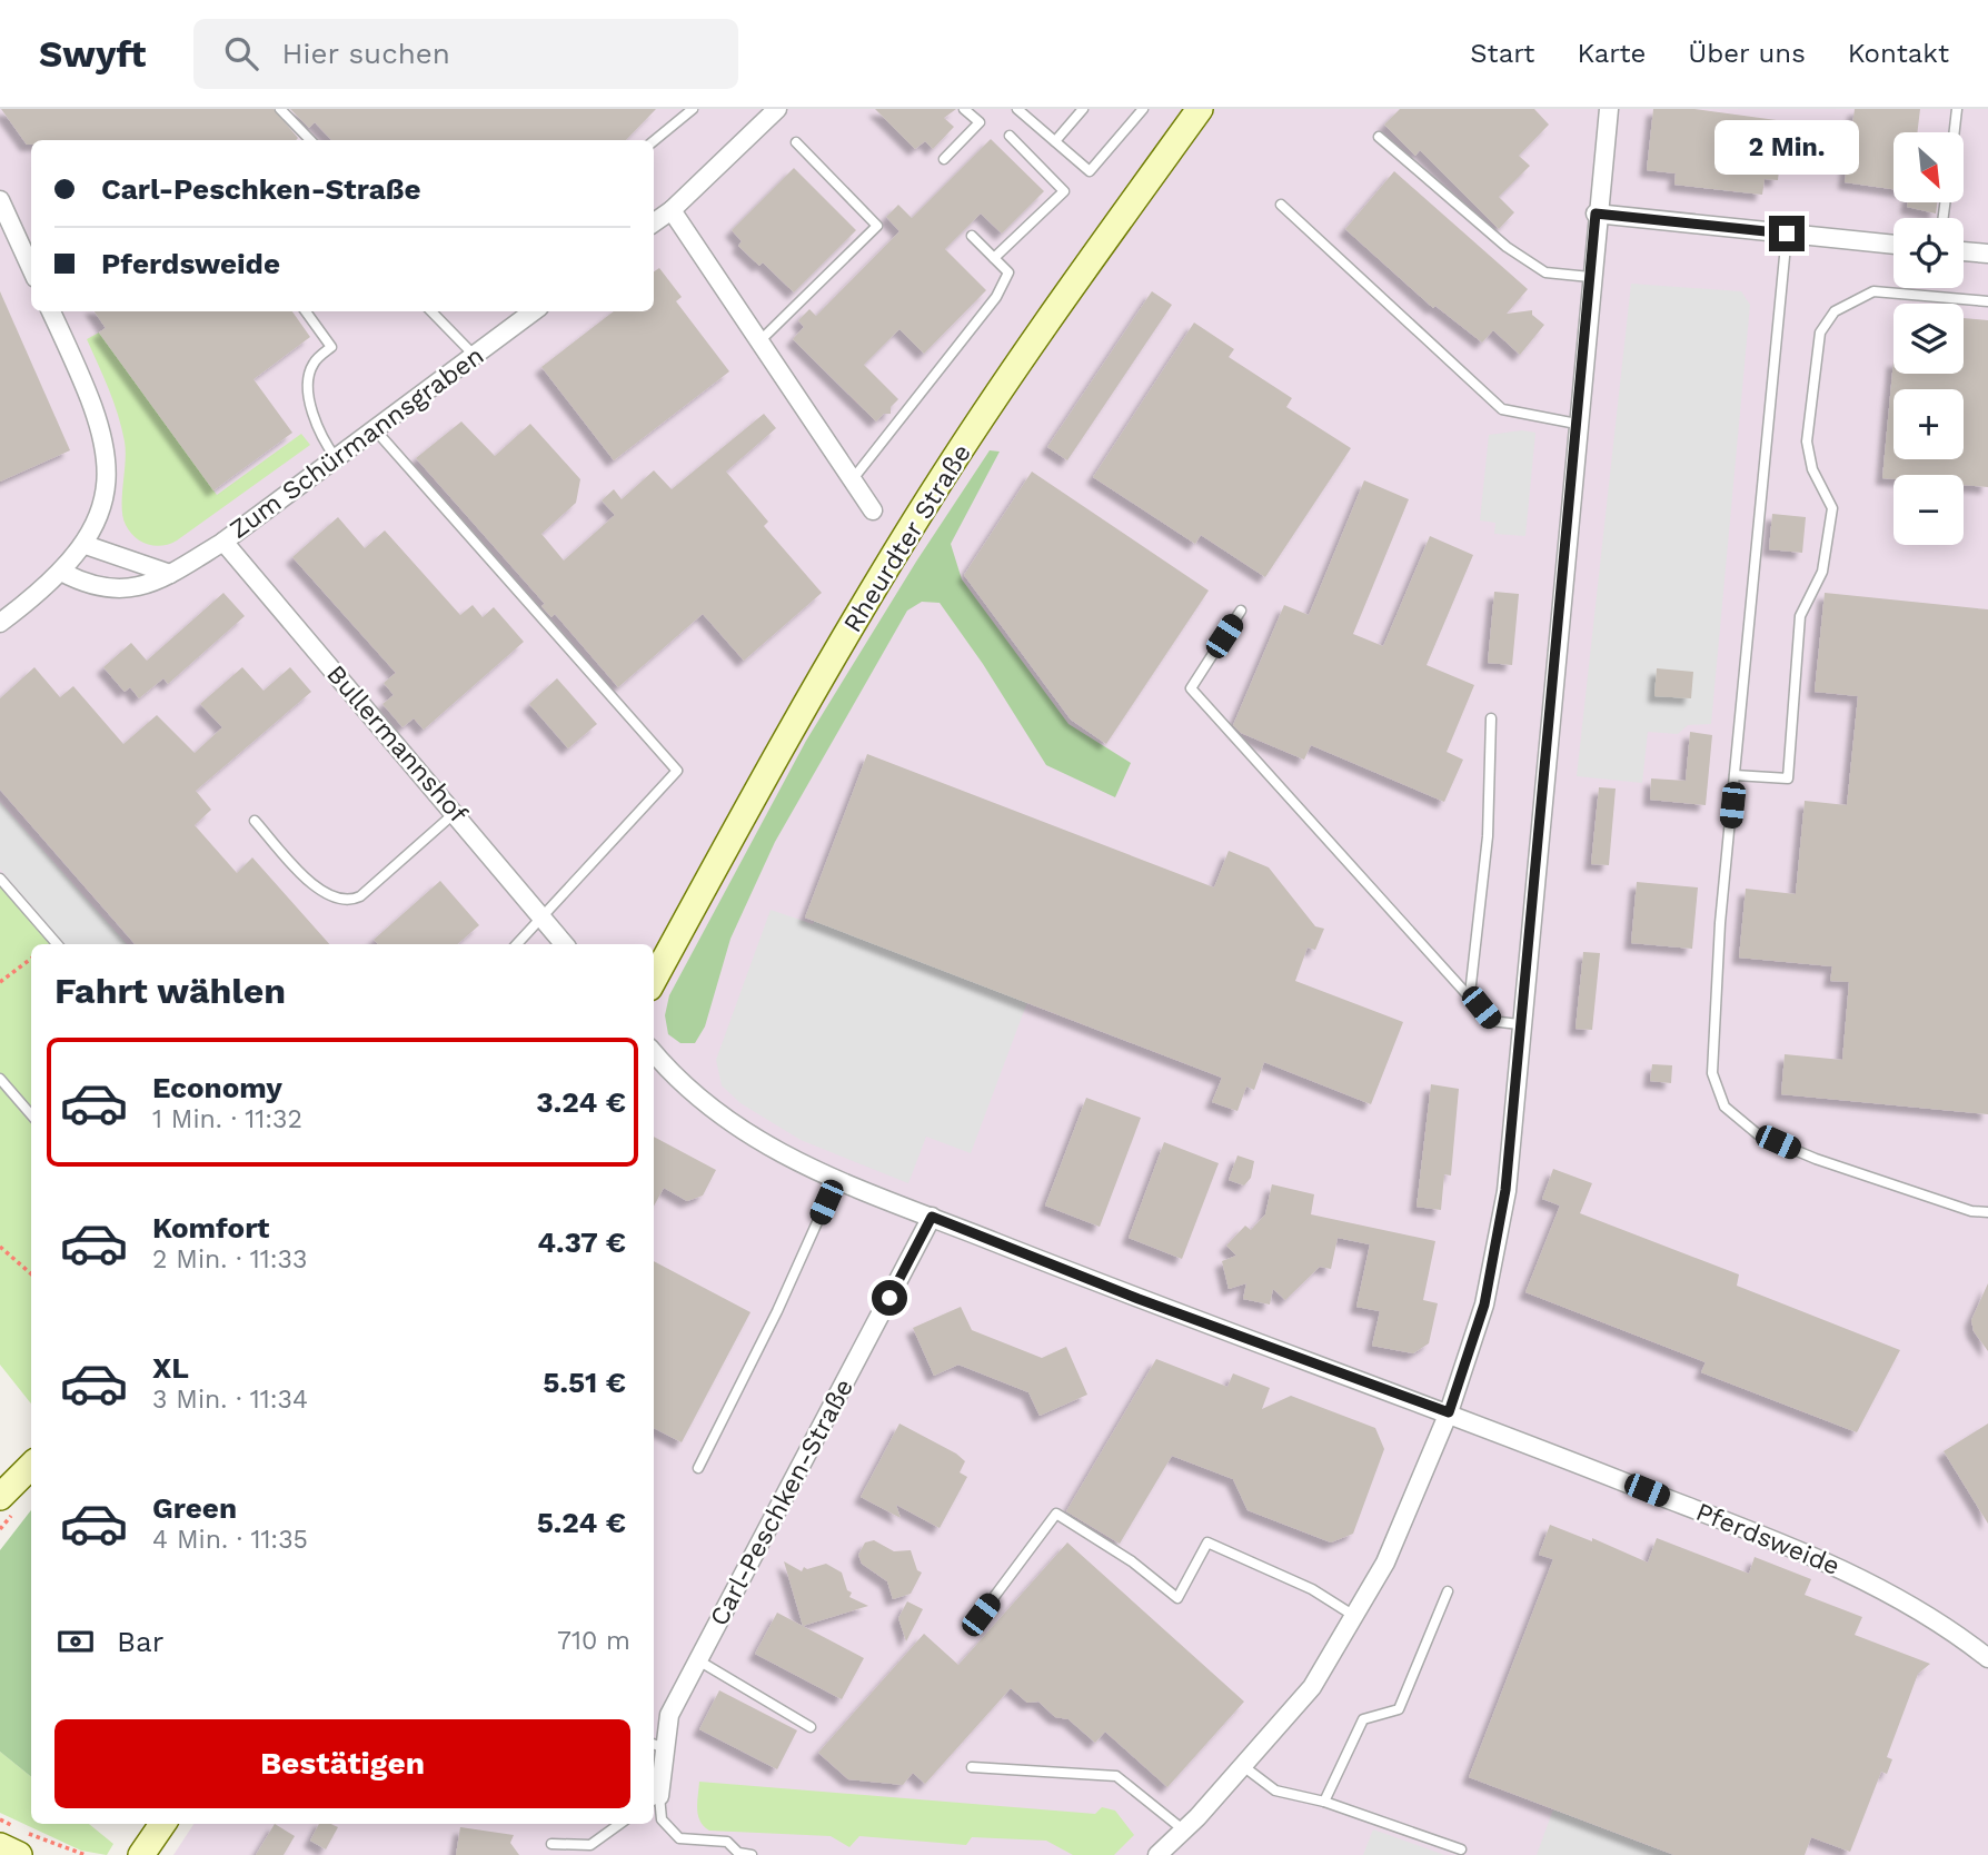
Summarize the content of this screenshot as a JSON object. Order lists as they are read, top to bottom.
{
  "streets": {
    "main road": ["Rheurdter Straße"],
    "street": [
      "Zum Schürmannsgraben",
      "Bullermannshof",
      "Carl-Peschken-Straße",
      "Pferdsweide"
    ]
  },
  "crossings": [
    ["Zum Schürmannsgraben", "Bullermannshof"]
  ],
  "north": "bottom right",
  "page": {
    "header": "Swyft",
    "search": "Hier suchen",
    "nav": [
      "Start",
      "Karte",
      "Über uns",
      "Kontakt"
    ],
    "bubble": "2 Min.",
    "map_buttons": ["+", "−"],
    "banner": ["Carl-Peschken-Straße", "Pferdsweide"],
    "heading": "Fahrt wählen",
    "list": [
      {
        "name": "Economy",
        "note": "1 Min. · 11:32",
        "value": "3.24 €"
      },
      {
        "name": "Komfort",
        "note": "2 Min. · 11:33",
        "value": "4.37 €"
      },
      {
        "name": "XL",
        "note": "3 Min. · 11:34",
        "value": "5.51 €"
      },
      {
        "name": "Green",
        "note": "4 Min. · 11:35",
        "value": "5.24 €"
      }
    ],
    "pay": ["Bar", "710 m"],
    "buttons": "Bestätigen"
  }
}
